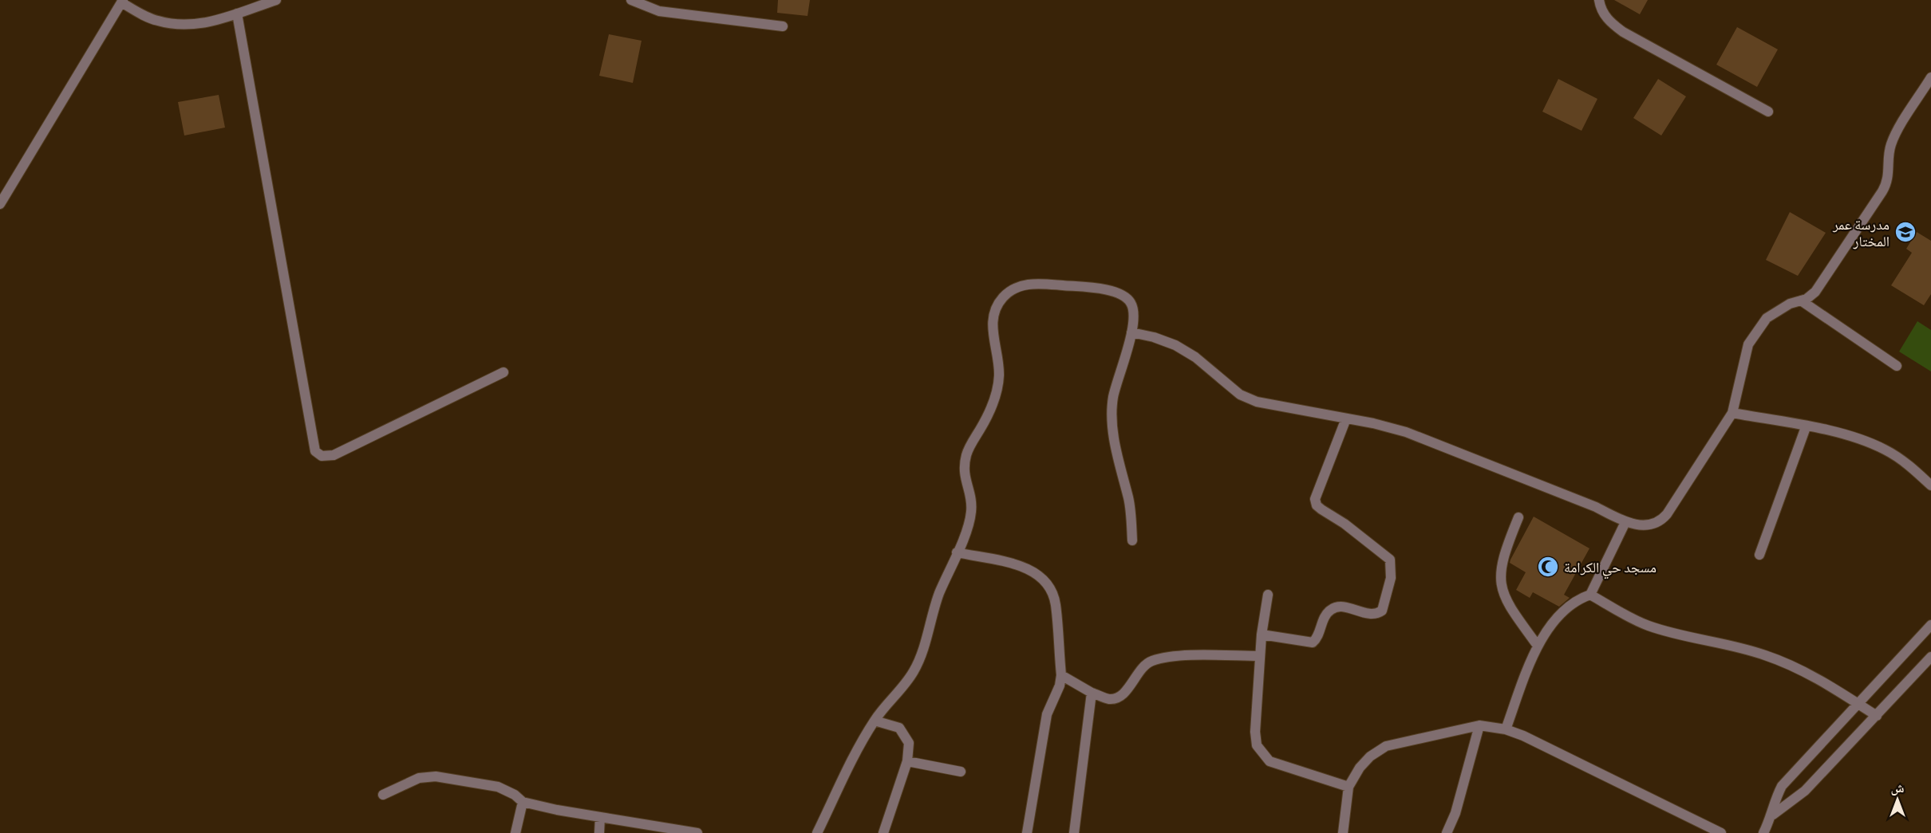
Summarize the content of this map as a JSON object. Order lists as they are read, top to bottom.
{
  "places": {
    "school or university": ["مدرسة عمر المختار"],
    "mosque": ["مسجد حي الكرامة"]
  },
  "north": "top"
}
